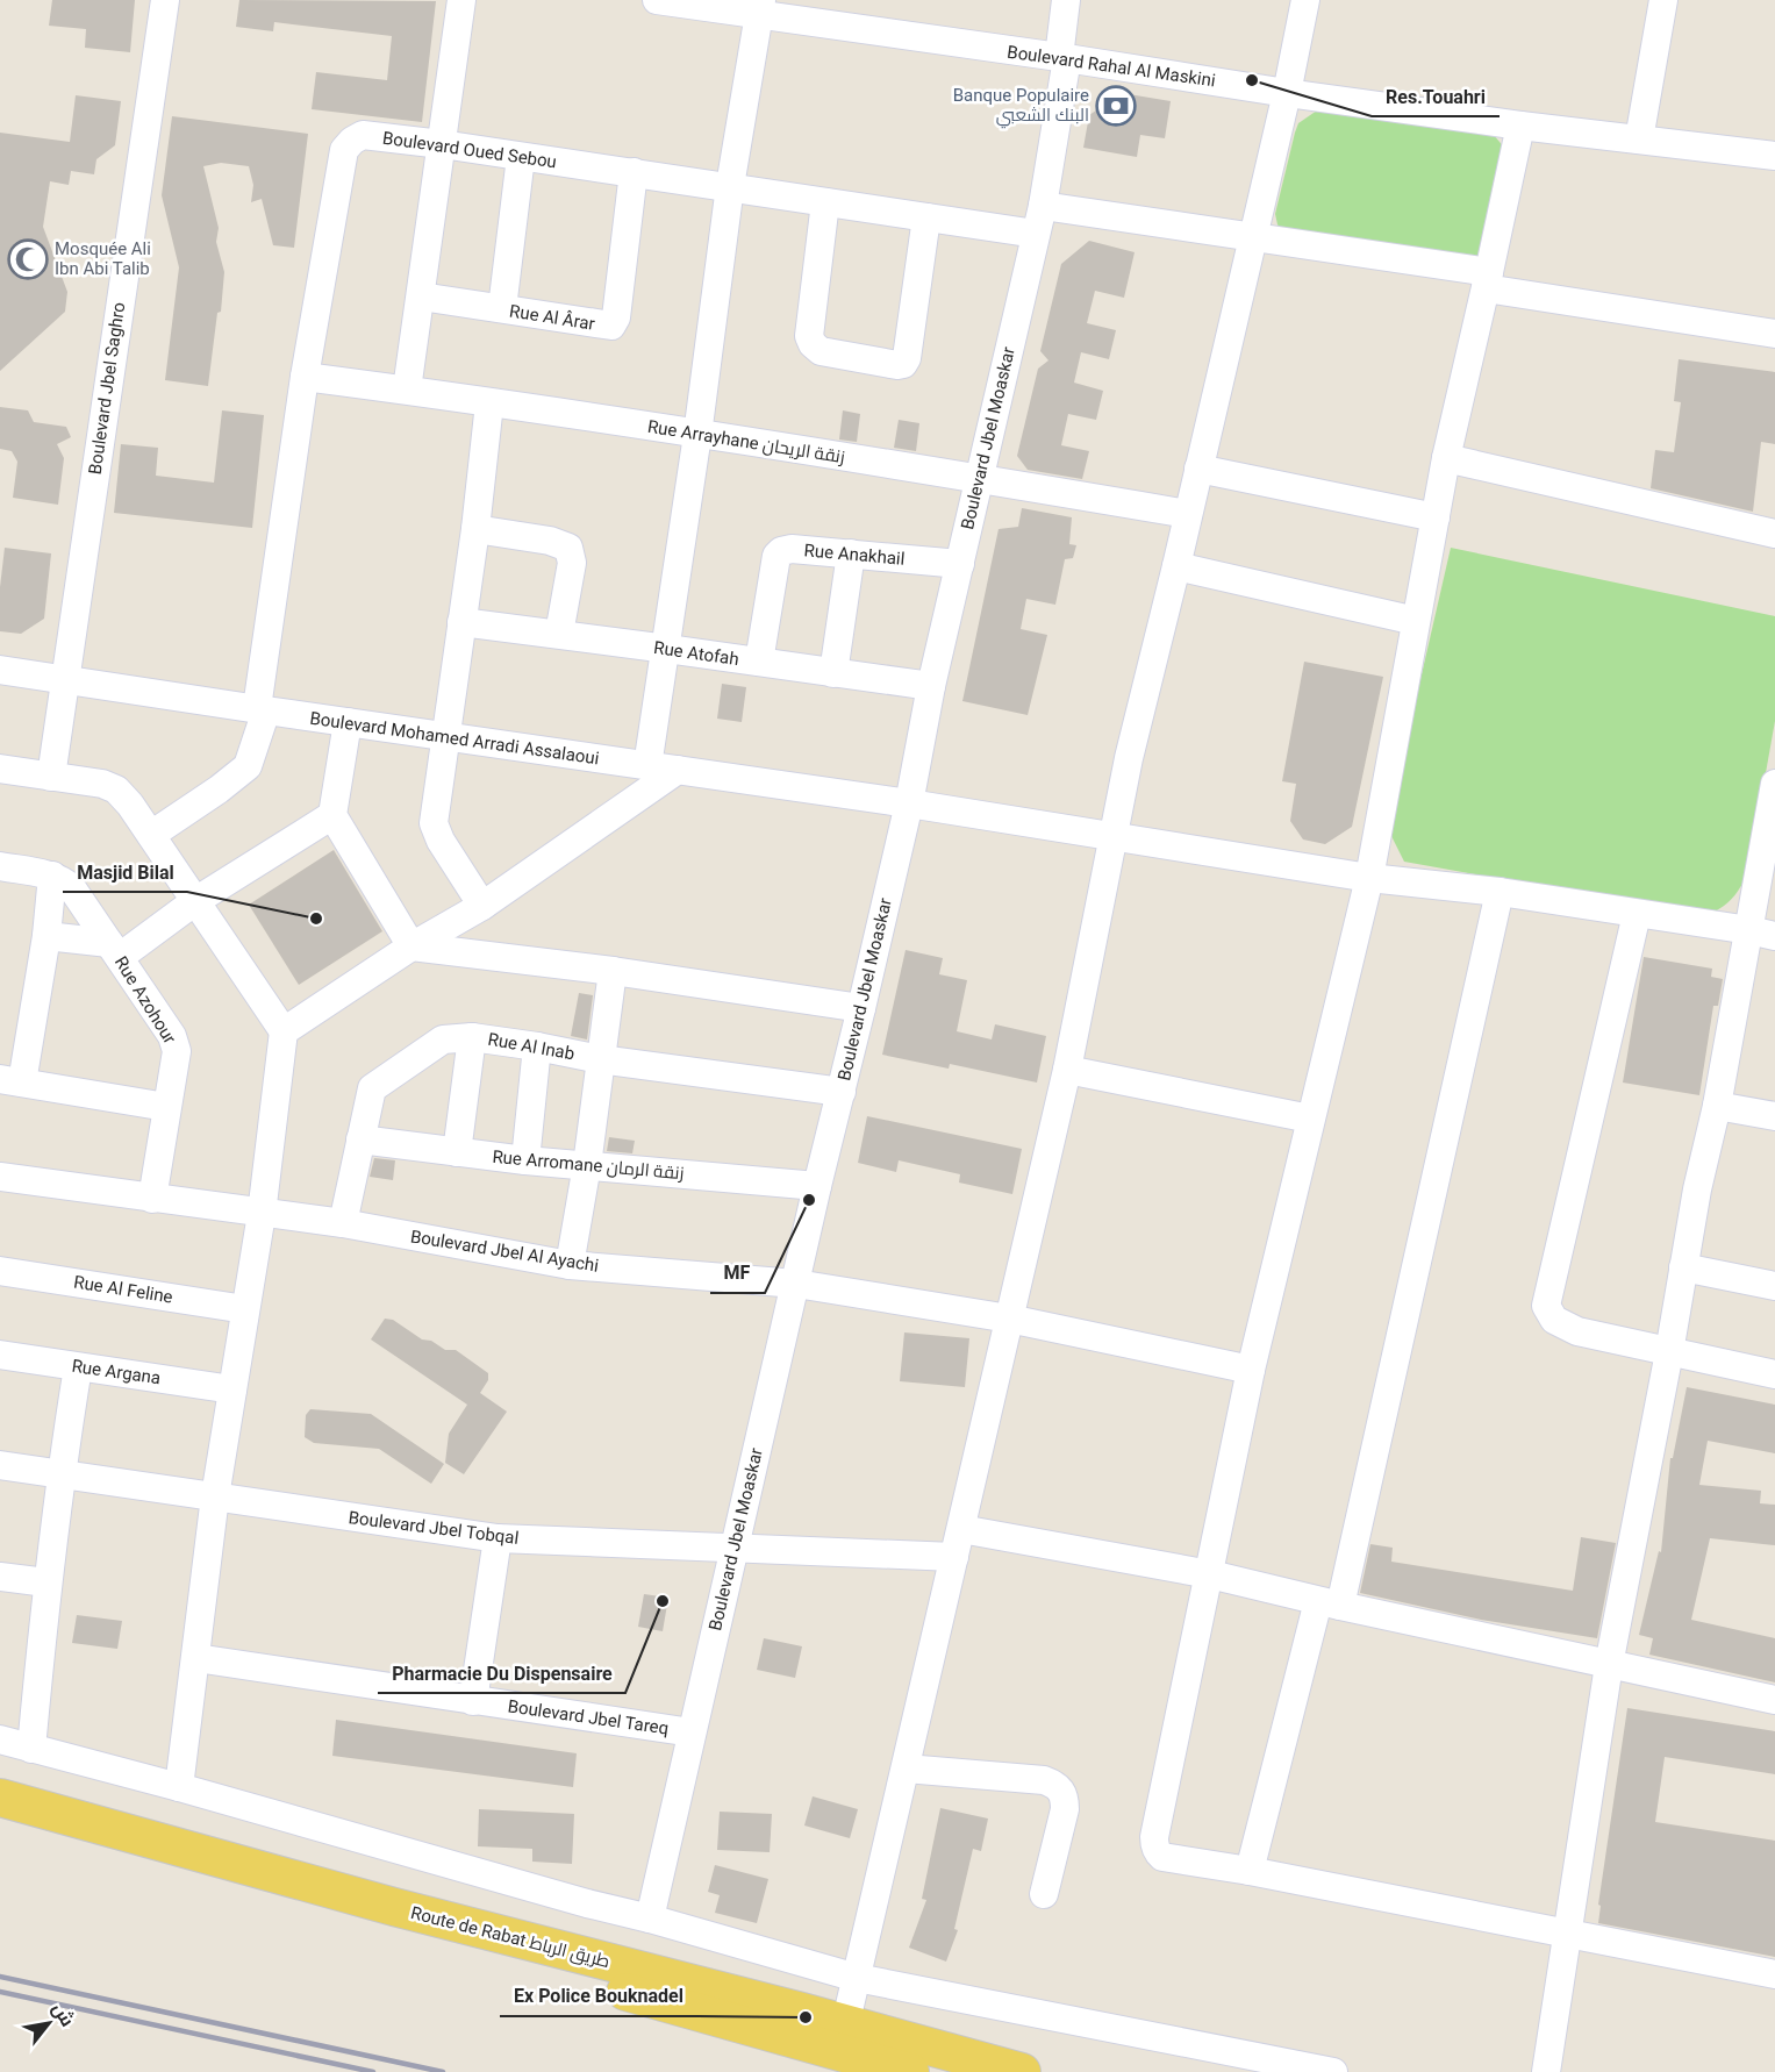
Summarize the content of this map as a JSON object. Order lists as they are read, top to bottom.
{
  "streets": {
    "main road": ["Route de Rabat طريق الرباط"],
    "street": [
      "Boulevard Rahal Al Maskini",
      "Boulevard Oued Sebou",
      "Rue Al Ârar",
      "Boulevard Jbel Saghro",
      "Boulevard Jbel Moaskar",
      "Rue Arrayhane زنقة الريحان",
      "Rue Anakhail",
      "Rue Atofah",
      "Boulevard Mohamed Arradi Assalaoui",
      "Rue Azohour",
      "Rue Al Inab",
      "Rue Arromane زنقة الرمان",
      "Boulevard Jbel Al Ayachi",
      "Rue Al Feline",
      "Rue Argana",
      "Boulevard Jbel Tobqal",
      "Boulevard Jbel Tareq"
    ]
  },
  "crossings": [
    ["Boulevard Rahal Al Maskini", "Boulevard Jbel Moaskar"],
    ["Boulevard Oued Sebou", "Rue Al Ârar"],
    ["Boulevard Oued Sebou", "Boulevard Jbel Moaskar"],
    ["Boulevard Oued Sebou", "Rue Arrayhane زنقة الريحان"],
    ["Boulevard Oued Sebou", "Boulevard Mohamed Arradi Assalaoui"],
    ["Boulevard Jbel Saghro", "Boulevard Mohamed Arradi Assalaoui"],
    ["Boulevard Jbel Moaskar", "Rue Arrayhane زنقة الريحان"],
    ["Boulevard Jbel Moaskar", "Rue Anakhail"],
    ["Boulevard Jbel Moaskar", "Rue Atofah"],
    ["Boulevard Jbel Moaskar", "Boulevard Mohamed Arradi Assalaoui"],
    ["Boulevard Jbel Moaskar", "Rue Al Inab"],
    ["Boulevard Jbel Moaskar", "Rue Arromane زنقة الرمان"],
    ["Boulevard Jbel Moaskar", "Boulevard Jbel Al Ayachi"],
    ["Boulevard Jbel Moaskar", "Boulevard Jbel Tobqal"],
    ["Boulevard Jbel Moaskar", "Boulevard Jbel Tareq"],
    ["Rue Anakhail", "Rue Atofah"],
    ["Rue Azohour", "Boulevard Jbel Al Ayachi"],
    ["Rue Al Inab", "Rue Arromane زنقة الرمان"],
    ["Rue Al Inab", "Boulevard Jbel Al Ayachi"]
  ],
  "places": {
    "other": [
      "Res.Touahri",
      "Masjid Bilal",
      "MF",
      "Pharmacie Du Dispensaire",
      "Ex Police Bouknadel"
    ],
    "bank": ["Banque Populaire البنك الشعبي"],
    "mosque": ["Mosquée Ali Ibn Abi Talib"]
  },
  "north": "top right"
}
